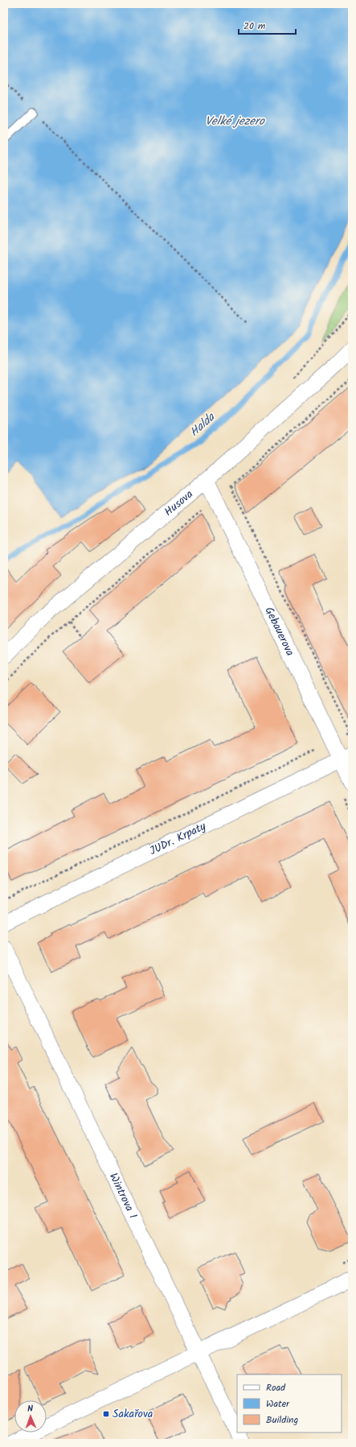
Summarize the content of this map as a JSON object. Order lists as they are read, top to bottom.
{
  "streets": {
    "street": [
      "Husova",
      "Gebauerova",
      "JUDr. Krpaty",
      "Wintrova I"
    ]
  },
  "crossings": [
    ["Husova", "Gebauerova"],
    ["Gebauerova", "JUDr. Krpaty"]
  ],
  "water": ["Velké jezero", "Halda"],
  "places": {
    "transit": ["Sakařova"]
  },
  "legend": ["Road", "Water", "Building"],
  "scale_bar": "20 m",
  "north": "top"
}
